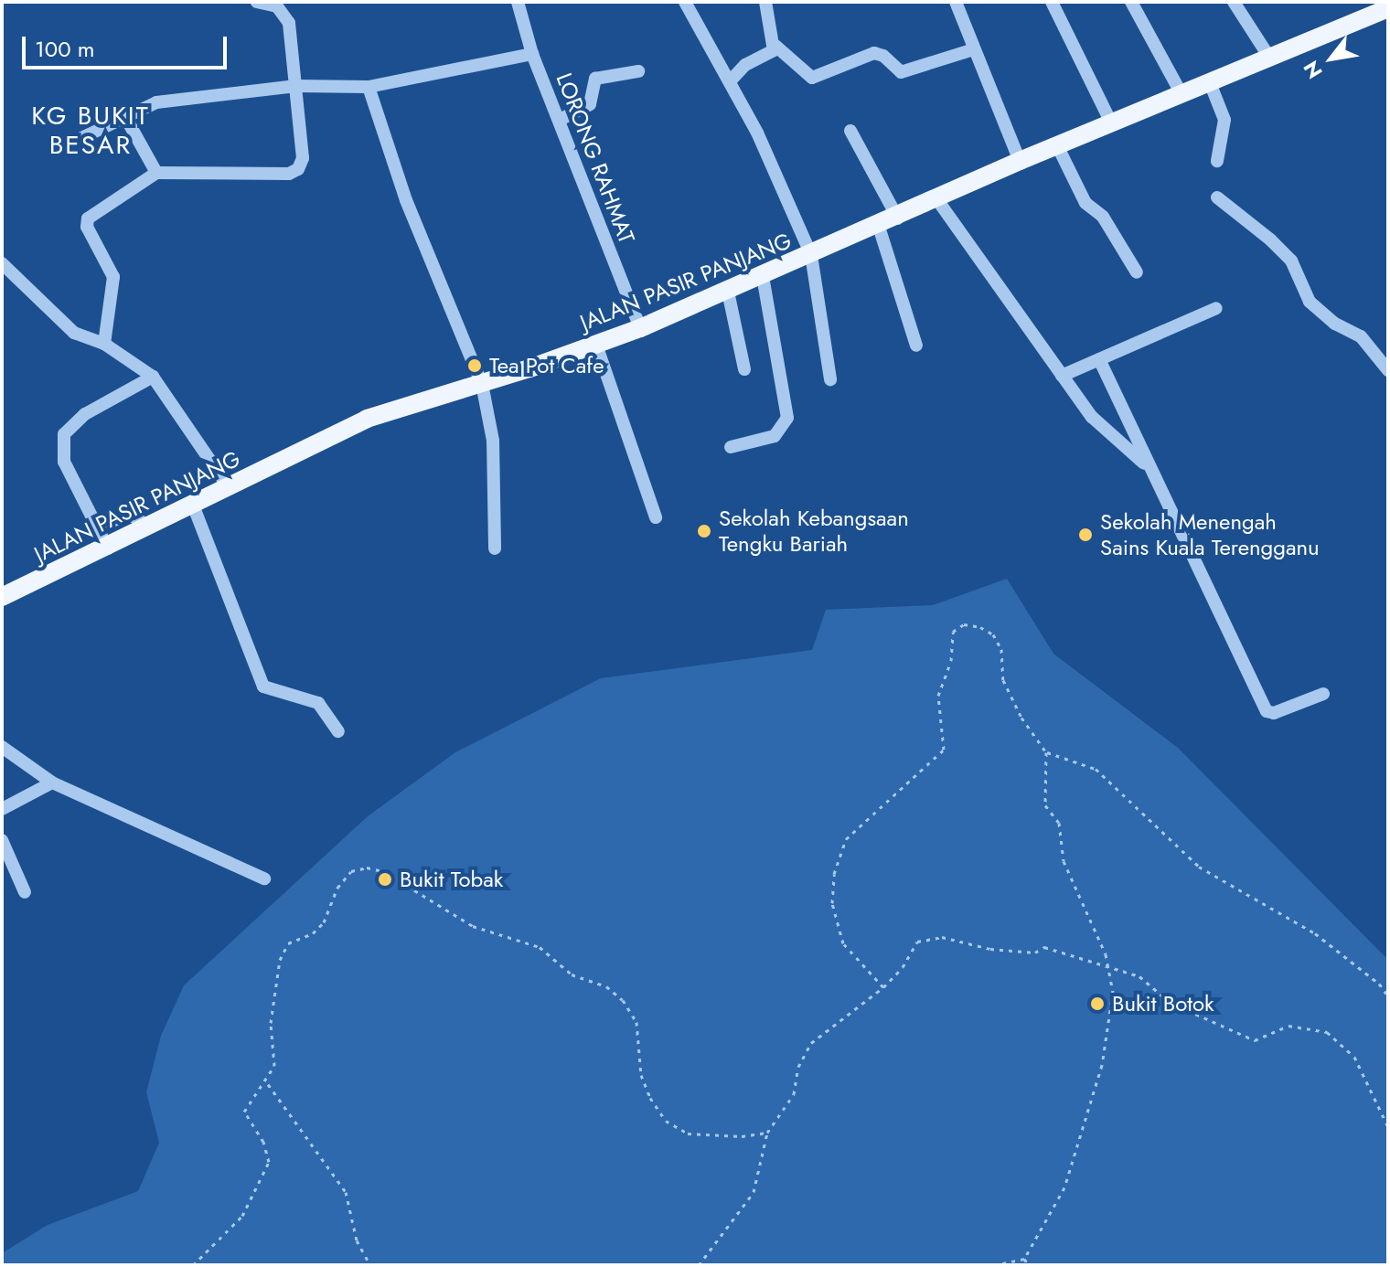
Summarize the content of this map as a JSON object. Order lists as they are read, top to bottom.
{
  "streets": {
    "main road": ["JALAN PASIR PANJANG"],
    "street": ["LORONG RAHMAT"]
  },
  "crossings": [
    ["LORONG RAHMAT", "JALAN PASIR PANJANG"]
  ],
  "districts": ["KG BUKIT BESAR"],
  "places": [
    "Tea Pot Cafe",
    "Sekolah Kebangsaan Tengku Bariah",
    "Sekolah Menengah Sains Kuala Terengganu",
    "Bukit Tobak",
    "Bukit Botok"
  ],
  "scale_bar": "100 m",
  "north": "bottom left"
}
